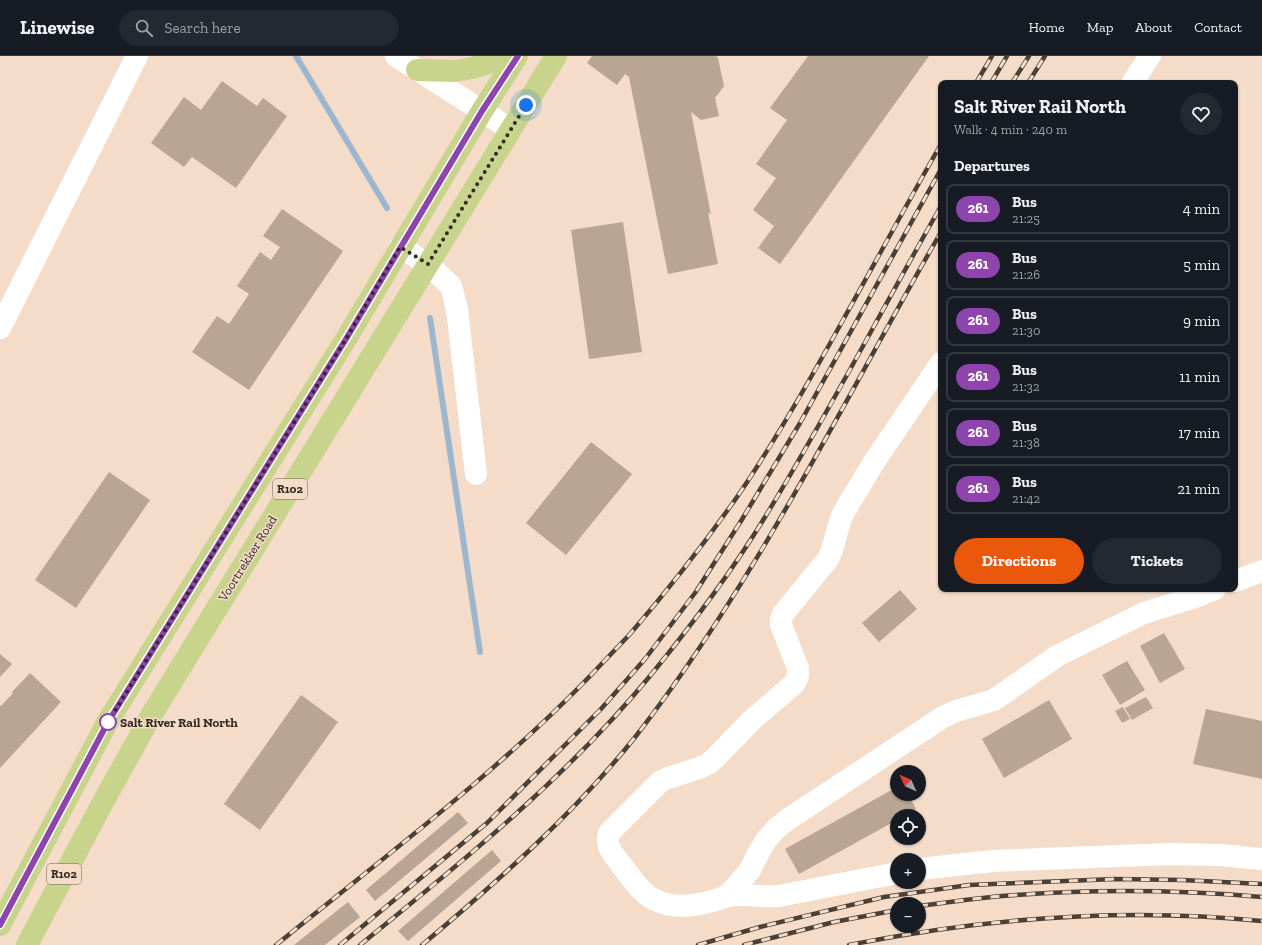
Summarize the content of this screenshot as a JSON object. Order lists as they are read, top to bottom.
{
  "streets": {
    "main road": ["R102", "Voortrekker Road"]
  },
  "places": ["Salt River Rail North"],
  "lines": ["bus line 261"],
  "north": "top left",
  "page": {
    "header": "Linewise",
    "search": "Search here",
    "nav": [
      "Home",
      "Map",
      "About",
      "Contact"
    ],
    "heading": [
      ["Salt River Rail North", "Walk · 4 min · 240 m"],
      "Departures"
    ],
    "list": [
      {
        "mark": "261",
        "name": "Bus",
        "note": "21:25",
        "value": "4 min"
      },
      {
        "mark": "261",
        "name": "Bus",
        "note": "21:26",
        "value": "5 min"
      },
      {
        "mark": "261",
        "name": "Bus",
        "note": "21:30",
        "value": "9 min"
      },
      {
        "mark": "261",
        "name": "Bus",
        "note": "21:32",
        "value": "11 min"
      },
      {
        "mark": "261",
        "name": "Bus",
        "note": "21:38",
        "value": "17 min"
      },
      {
        "mark": "261",
        "name": "Bus",
        "note": "21:42",
        "value": "21 min"
      }
    ],
    "buttons": ["Directions", "Tickets"],
    "map_buttons": ["+", "−"]
  }
}
